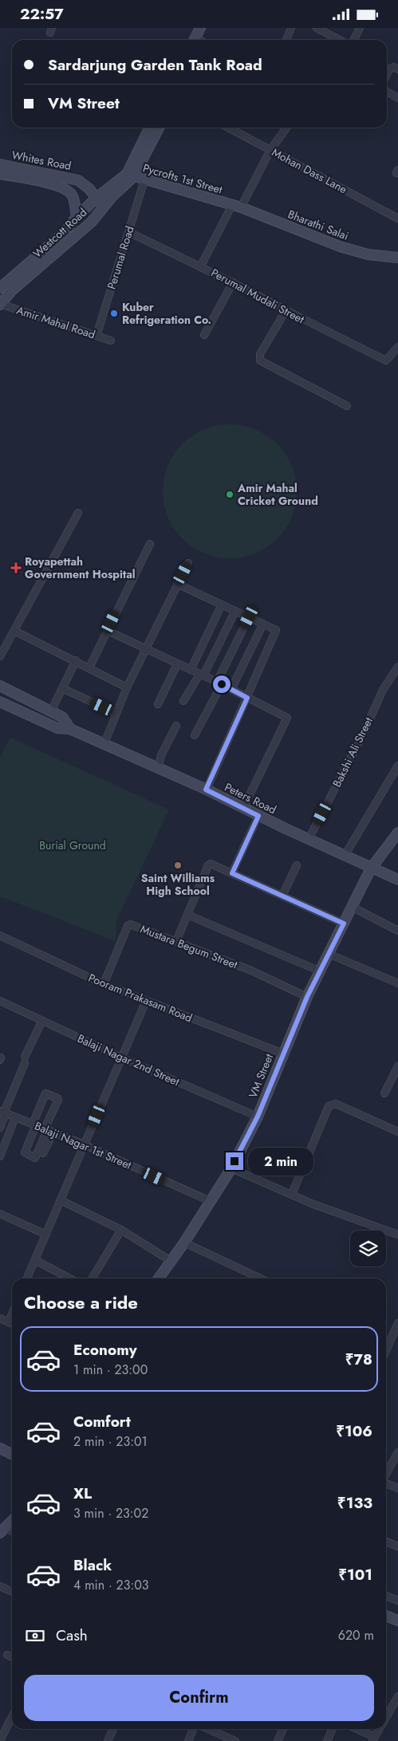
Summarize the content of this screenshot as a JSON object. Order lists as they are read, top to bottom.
{
  "streets": {
    "main road": [
      "Whites Road",
      "Pycrofts 1st Street",
      "Bharathi Salai",
      "Westcott Road",
      "Peters Road",
      "VM Street"
    ],
    "street": [
      "Mohan Dass Lane",
      "Perumal Road",
      "Perumal Mudali Street",
      "Amir Mahal Road",
      "Bakshi Ali Street",
      "Mustara Begum Street",
      "Pooram Prakasam Road",
      "Balaji Nagar 2nd Street",
      "Balaji Nagar 1st Street"
    ]
  },
  "crossings": [
    ["Whites Road", "Westcott Road"],
    ["Pycrofts 1st Street", "Bharathi Salai"],
    ["Pycrofts 1st Street", "Westcott Road"],
    ["Pycrofts 1st Street", "Perumal Road"],
    ["Westcott Road", "Amir Mahal Road"],
    ["Perumal Road", "Perumal Mudali Street"],
    ["Perumal Road", "Amir Mahal Road"],
    ["Bakshi Ali Street", "Peters Road"],
    ["Peters Road", "VM Street"],
    ["Mustara Begum Street", "Pooram Prakasam Road"],
    ["Mustara Begum Street", "VM Street"],
    ["Pooram Prakasam Road", "VM Street"],
    ["Balaji Nagar 2nd Street", "VM Street"],
    ["VM Street", "Balaji Nagar 1st Street"]
  ],
  "parks": ["Burial Ground"],
  "places": {
    "other": ["Kuber Refrigeration Co.", "Amir Mahal Cricket Ground", "Saint Williams High School"],
    "health": ["Royapettah Government Hospital"]
  },
  "page": {
    "status": "22:57",
    "banner": ["Sardarjung Garden Tank Road", "VM Street"],
    "bubble": "2 min",
    "heading": "Choose a ride",
    "list": [
      {
        "name": "Economy",
        "note": "1 min · 23:00",
        "value": "₹78"
      },
      {
        "name": "Comfort",
        "note": "2 min · 23:01",
        "value": "₹106"
      },
      {
        "name": "XL",
        "note": "3 min · 23:02",
        "value": "₹133"
      },
      {
        "name": "Black",
        "note": "4 min · 23:03",
        "value": "₹101"
      }
    ],
    "pay": ["Cash", "620 m"],
    "buttons": "Confirm"
  }
}
